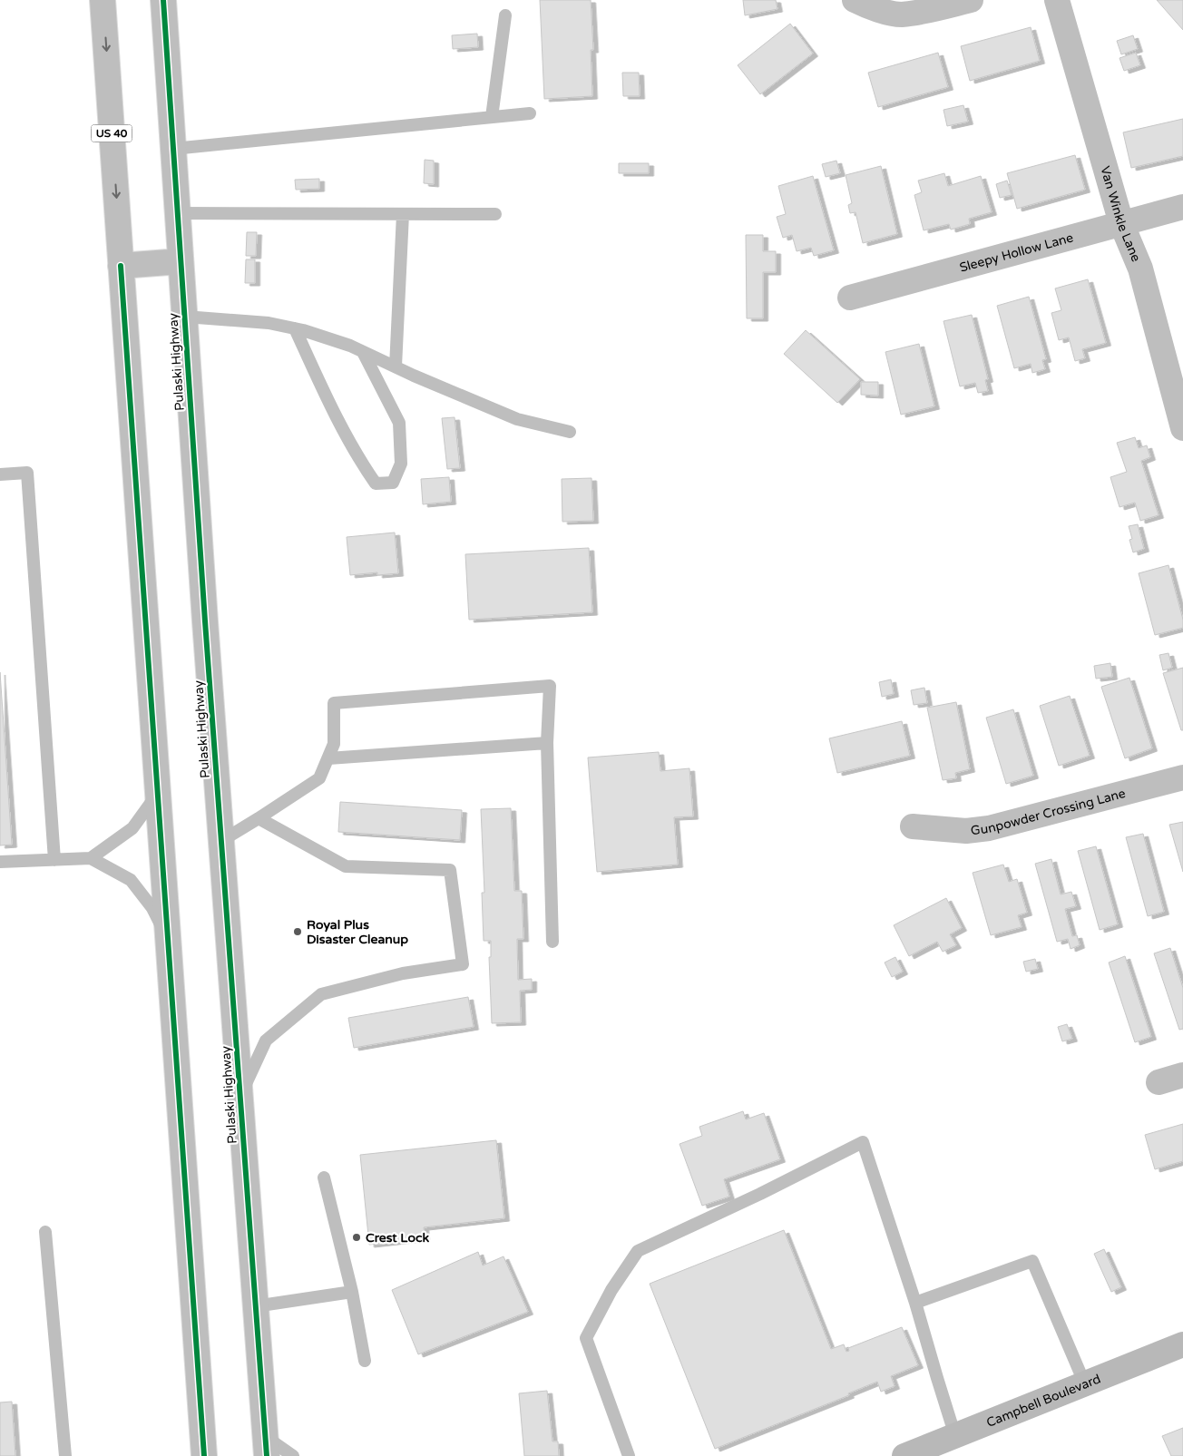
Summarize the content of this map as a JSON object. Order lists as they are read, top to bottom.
{
  "streets": {
    "main road": [
      "US 40",
      "Van Winkle Lane",
      "Sleepy Hollow Lane",
      "Pulaski Highway",
      "Gunpowder Crossing Lane"
    ],
    "street": ["Campbell Boulevard"]
  },
  "crossings": [
    ["Van Winkle Lane", "Sleepy Hollow Lane"]
  ],
  "places": ["Royal Plus Disaster Cleanup", "Crest Lock"]
}
